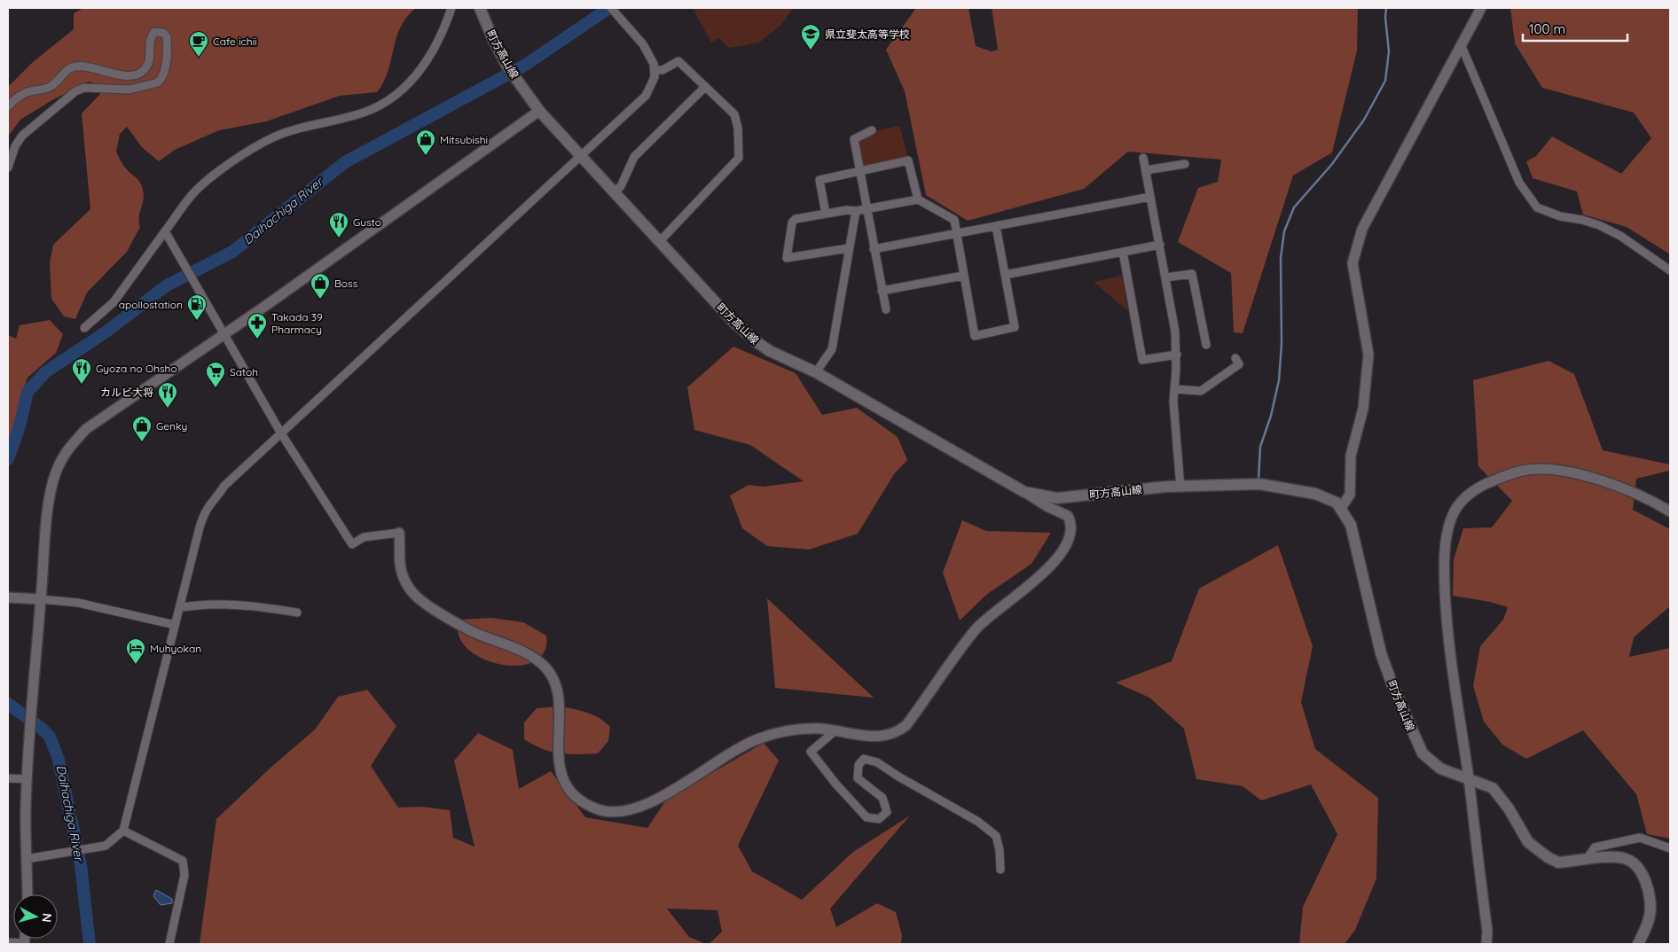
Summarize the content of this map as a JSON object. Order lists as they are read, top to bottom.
{
  "streets": {
    "main road": ["町方高山線"]
  },
  "water": ["Daihachiga River"],
  "places": {
    "school or university": ["県立斐太高等学校"],
    "cafe": ["Cafe ichii"],
    "shop": ["Mitsubishi", "Boss", "Genky"],
    "restaurant": ["Gusto", "Gyoza no Ohsho", "カルビ大将"],
    "fuel station": ["apollostation"],
    "pharmacy": ["Takada 39 Pharmacy"],
    "supermarket": ["Satoh"],
    "hotel": ["Muhyokan"]
  },
  "scale_bar": "100 m",
  "north": "right"
}
